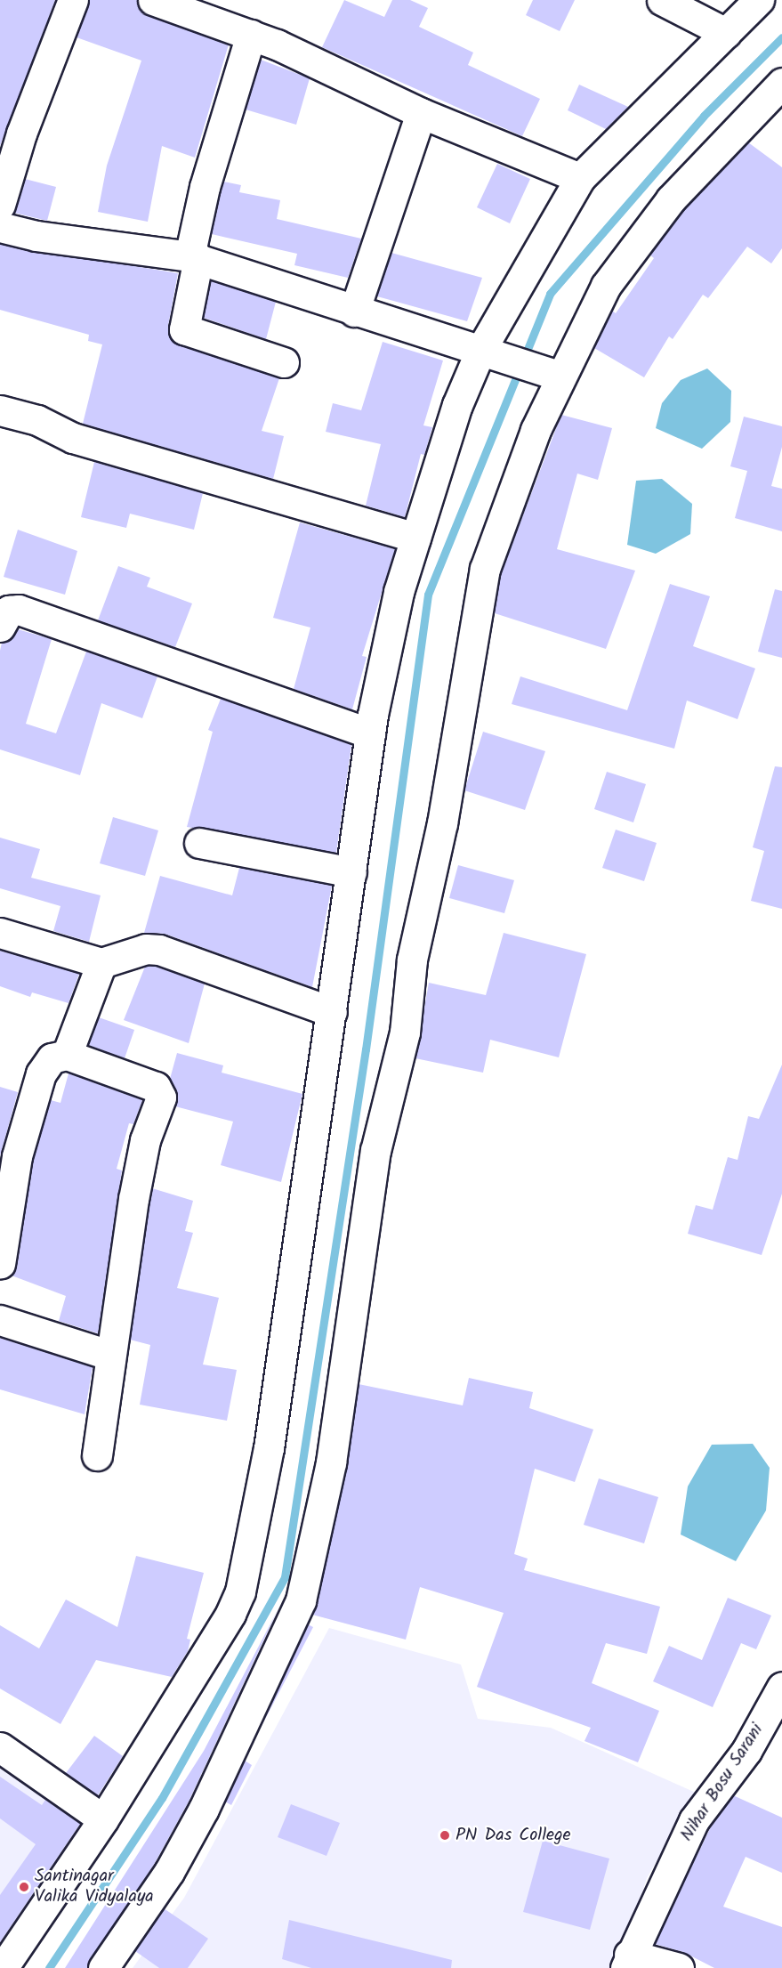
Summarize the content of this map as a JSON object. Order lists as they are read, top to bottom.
{
  "streets": {
    "street": ["Nihar Bosu Sarani"]
  },
  "places": ["PN Das College", "Santinagar Valika Vidyalaya"]
}
